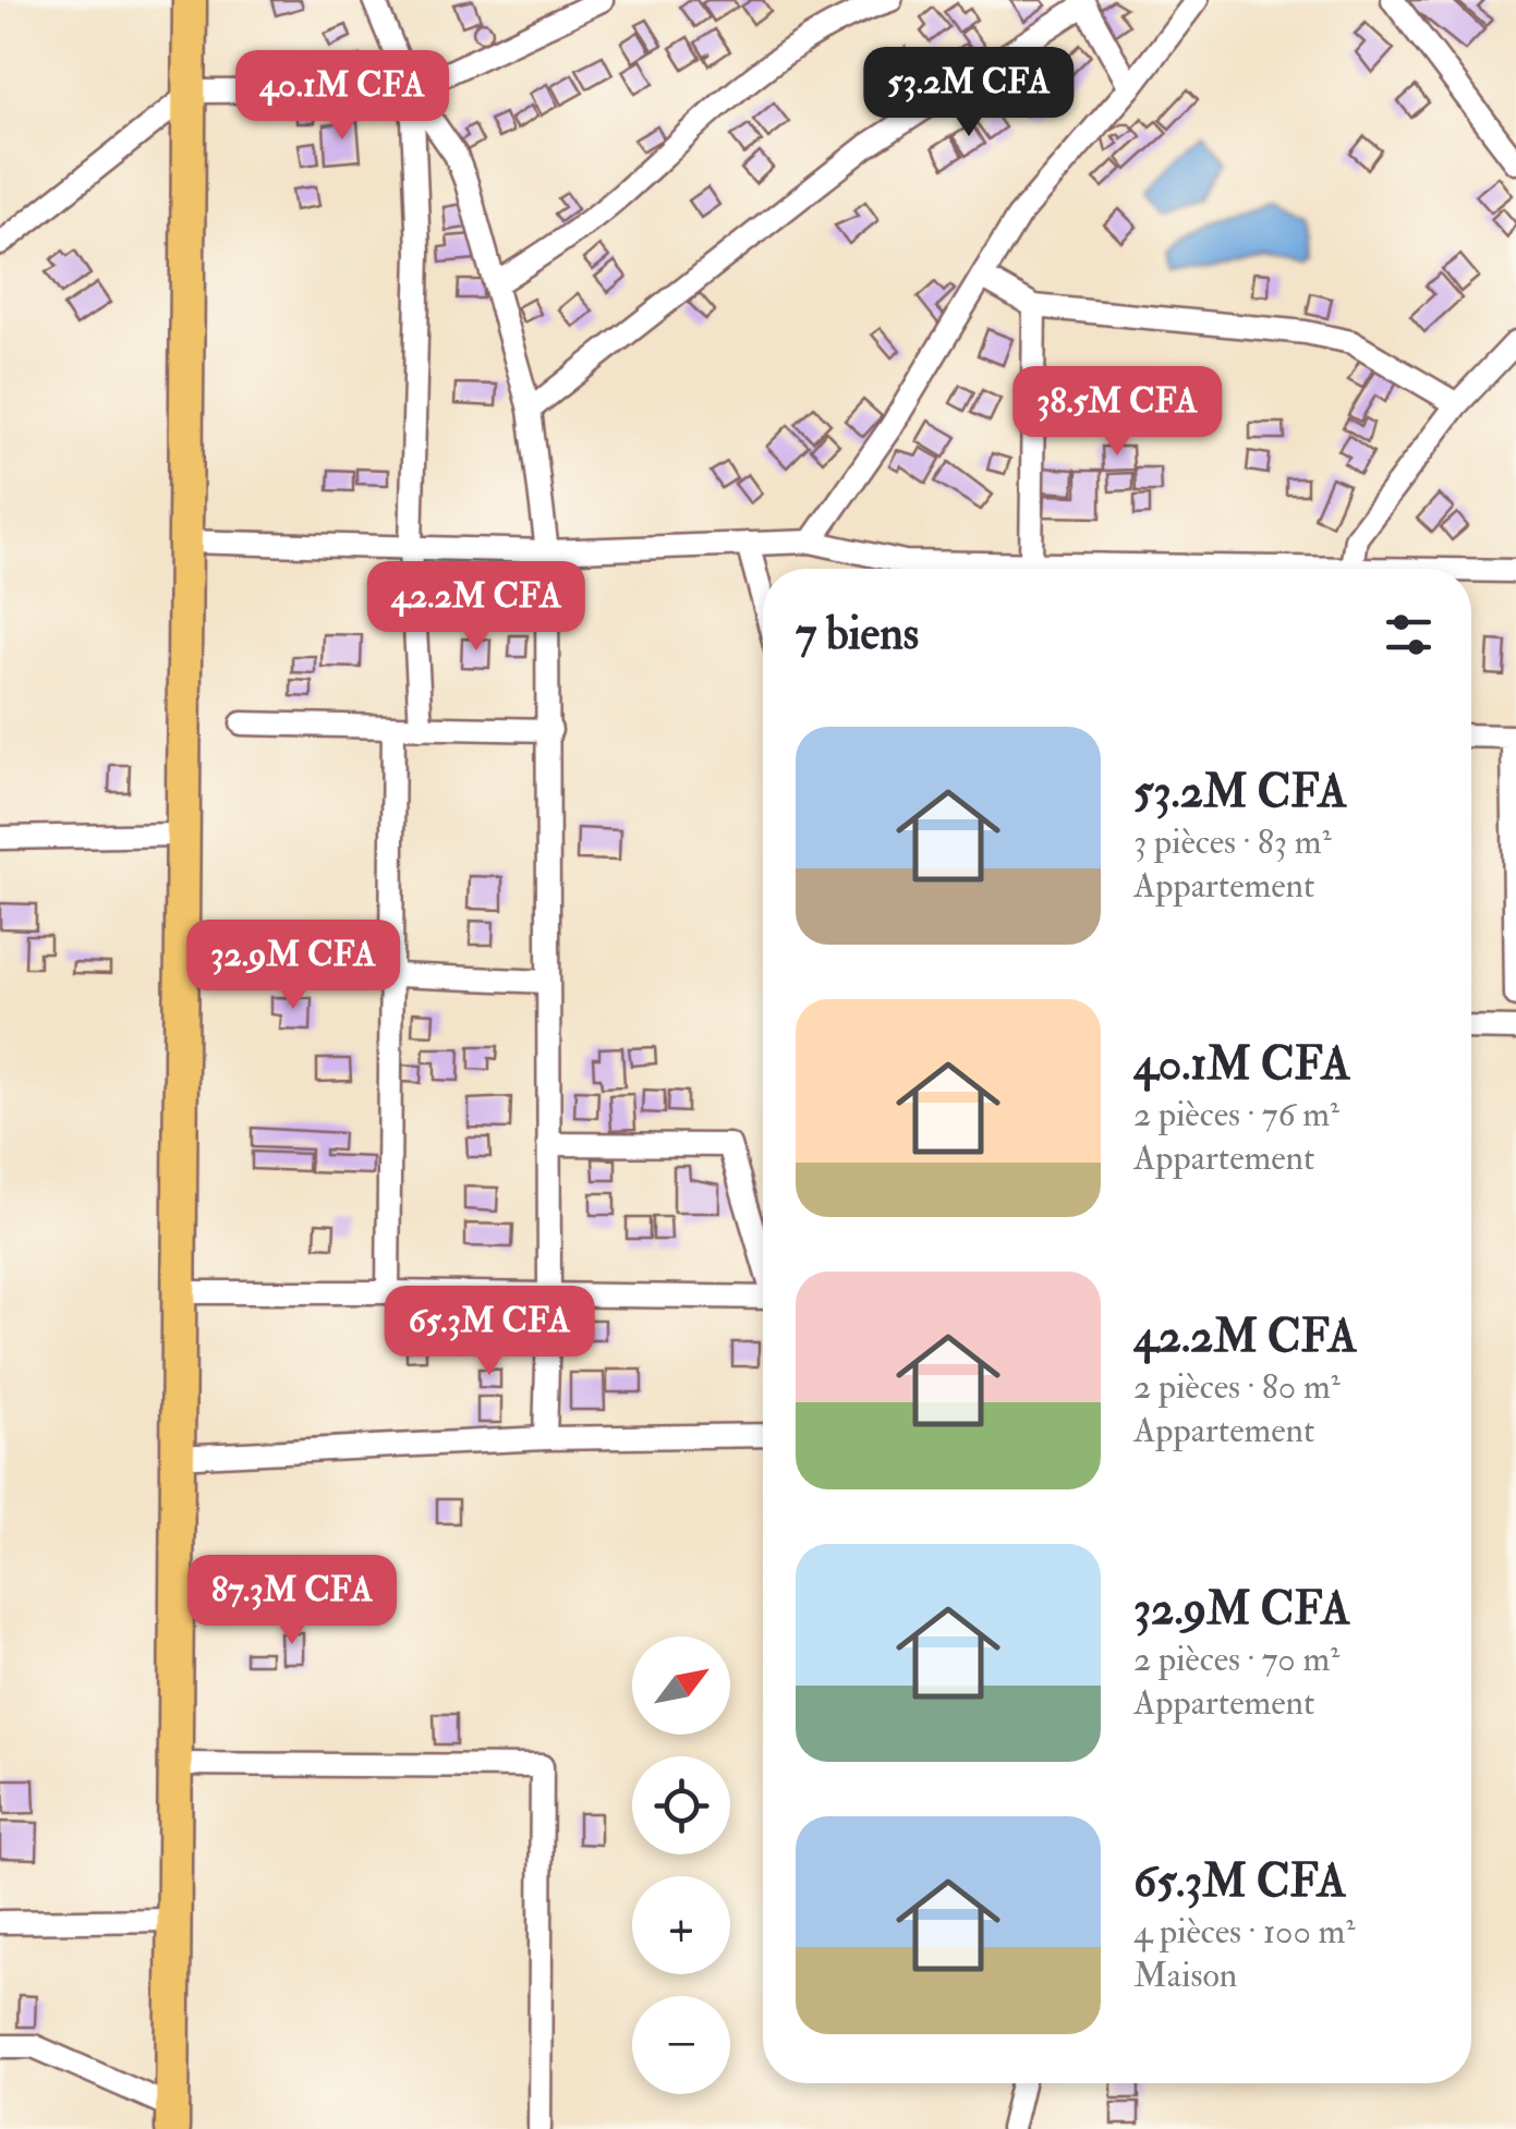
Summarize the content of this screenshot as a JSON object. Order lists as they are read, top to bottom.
{
  "north": "top right",
  "page": {
    "price": [
      "53.2M CFA",
      "40.1M CFA",
      "38.5M CFA",
      "42.2M CFA",
      "32.9M CFA",
      "65.3M CFA",
      "87.3M CFA"
    ],
    "heading": "7 biens",
    "list": [
      {
        "name": "53.2M CFA",
        "note": "3 pièces · 83 m² · Appartement"
      },
      {
        "name": "40.1M CFA",
        "note": "2 pièces · 76 m² · Appartement"
      },
      {
        "name": "42.2M CFA",
        "note": "2 pièces · 80 m² · Appartement"
      },
      {
        "name": "32.9M CFA",
        "note": "2 pièces · 70 m² · Appartement"
      },
      {
        "name": "65.3M CFA",
        "note": "4 pièces · 100 m² · Maison"
      }
    ],
    "map_buttons": ["+", "−"]
  }
}
